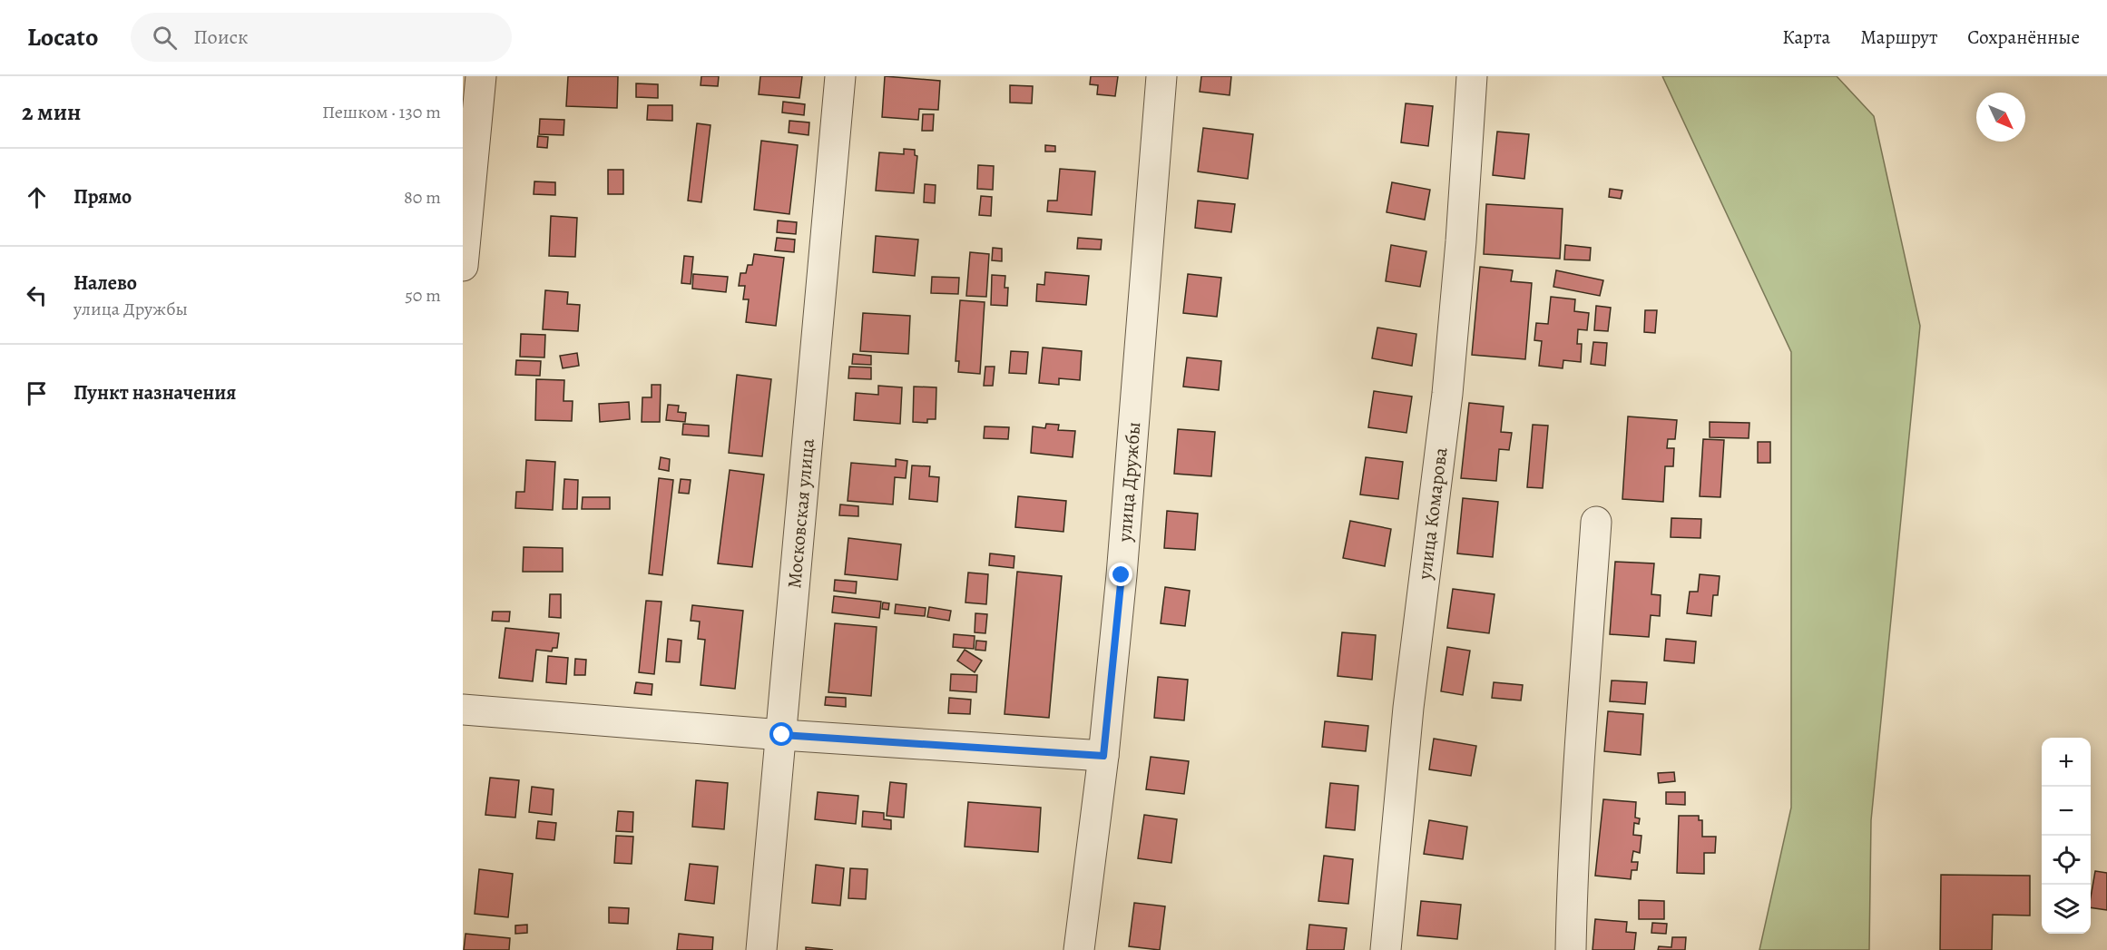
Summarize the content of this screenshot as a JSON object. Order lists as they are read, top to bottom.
{
  "streets": {
    "street": ["улица Дружбы", "Московская улица", "улица Комарова"]
  },
  "north": "bottom right",
  "page": {
    "header": "Locato",
    "search": "Поиск",
    "nav": ["Карта", "Маршрут", "Сохранённые"],
    "heading": ["2 мин", "Пешком · 130 m"],
    "list": [
      ["Прямо", "80 m"],
      ["Налево", "улица Дружбы", "50 m"],
      "Пункт назначения"
    ],
    "map_buttons": ["+", "−"]
  }
}
